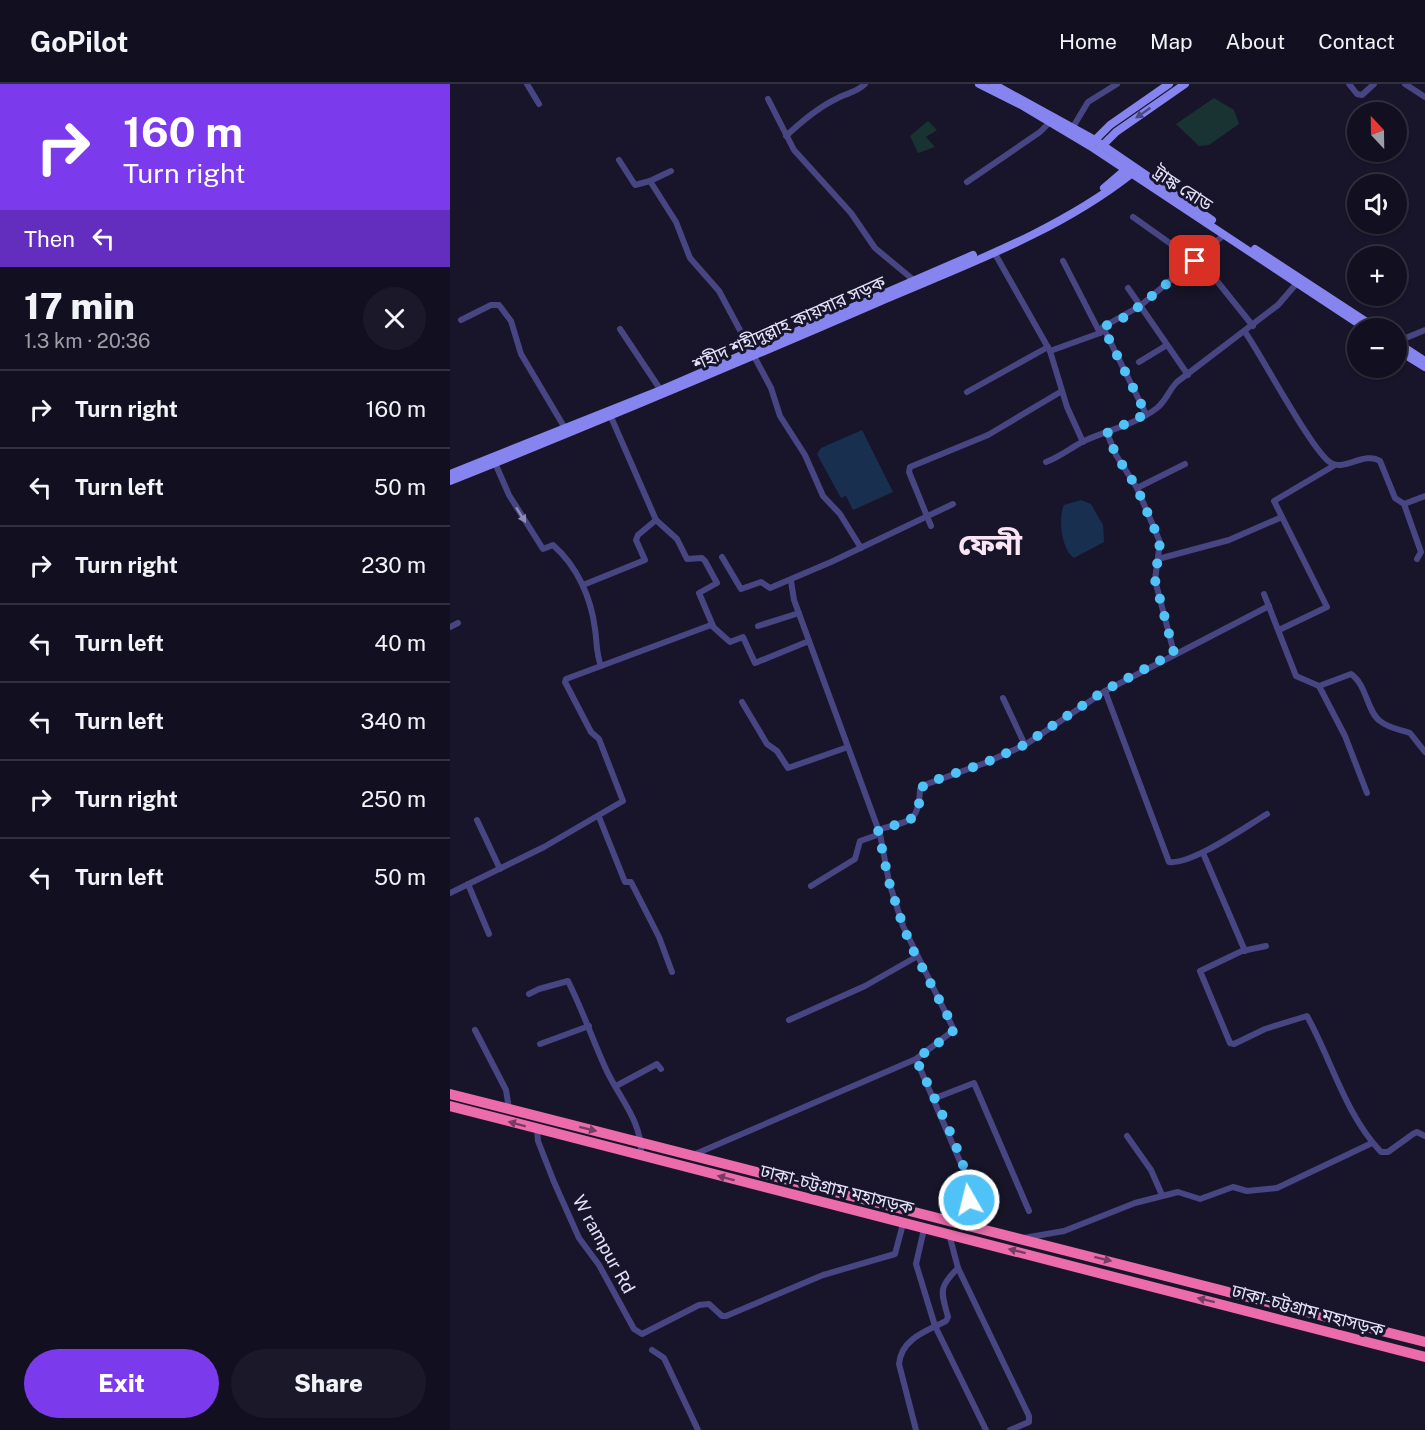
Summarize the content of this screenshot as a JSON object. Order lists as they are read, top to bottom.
{
  "streets": {
    "highway": ["ঢাকা-চট্টগ্রাম মহাসড়ক"],
    "main road": ["ট্রাঙ্ক রোড", "শহীদ শহীদুল্লাহ কায়সার সড়ক"],
    "street": ["W rampur Rd"]
  },
  "crossings": [
    ["ট্রাঙ্ক রোড", "শহীদ শহীদুল্লাহ কায়সার সড়ক"],
    ["ঢাকা-চট্টগ্রাম মহাসড়ক", "W rampur Rd"]
  ],
  "districts": ["ফেনী"],
  "north": "top",
  "page": {
    "header": "GoPilot",
    "nav": [
      "Home",
      "Map",
      "About",
      "Contact"
    ],
    "turn": ["160 m", "Turn right"],
    "map_buttons": ["+", "−"],
    "then": "Then",
    "heading": ["17 min", "1.3 km · 20:36"],
    "list": [
      {
        "name": "Turn right",
        "value": "160 m"
      },
      {
        "name": "Turn left",
        "value": "50 m"
      },
      {
        "name": "Turn right",
        "value": "230 m"
      },
      {
        "name": "Turn left",
        "value": "40 m"
      },
      {
        "name": "Turn left",
        "value": "340 m"
      },
      {
        "name": "Turn right",
        "value": "250 m"
      },
      {
        "name": "Turn left",
        "value": "50 m"
      }
    ],
    "buttons": ["Exit", "Share"]
  }
}
